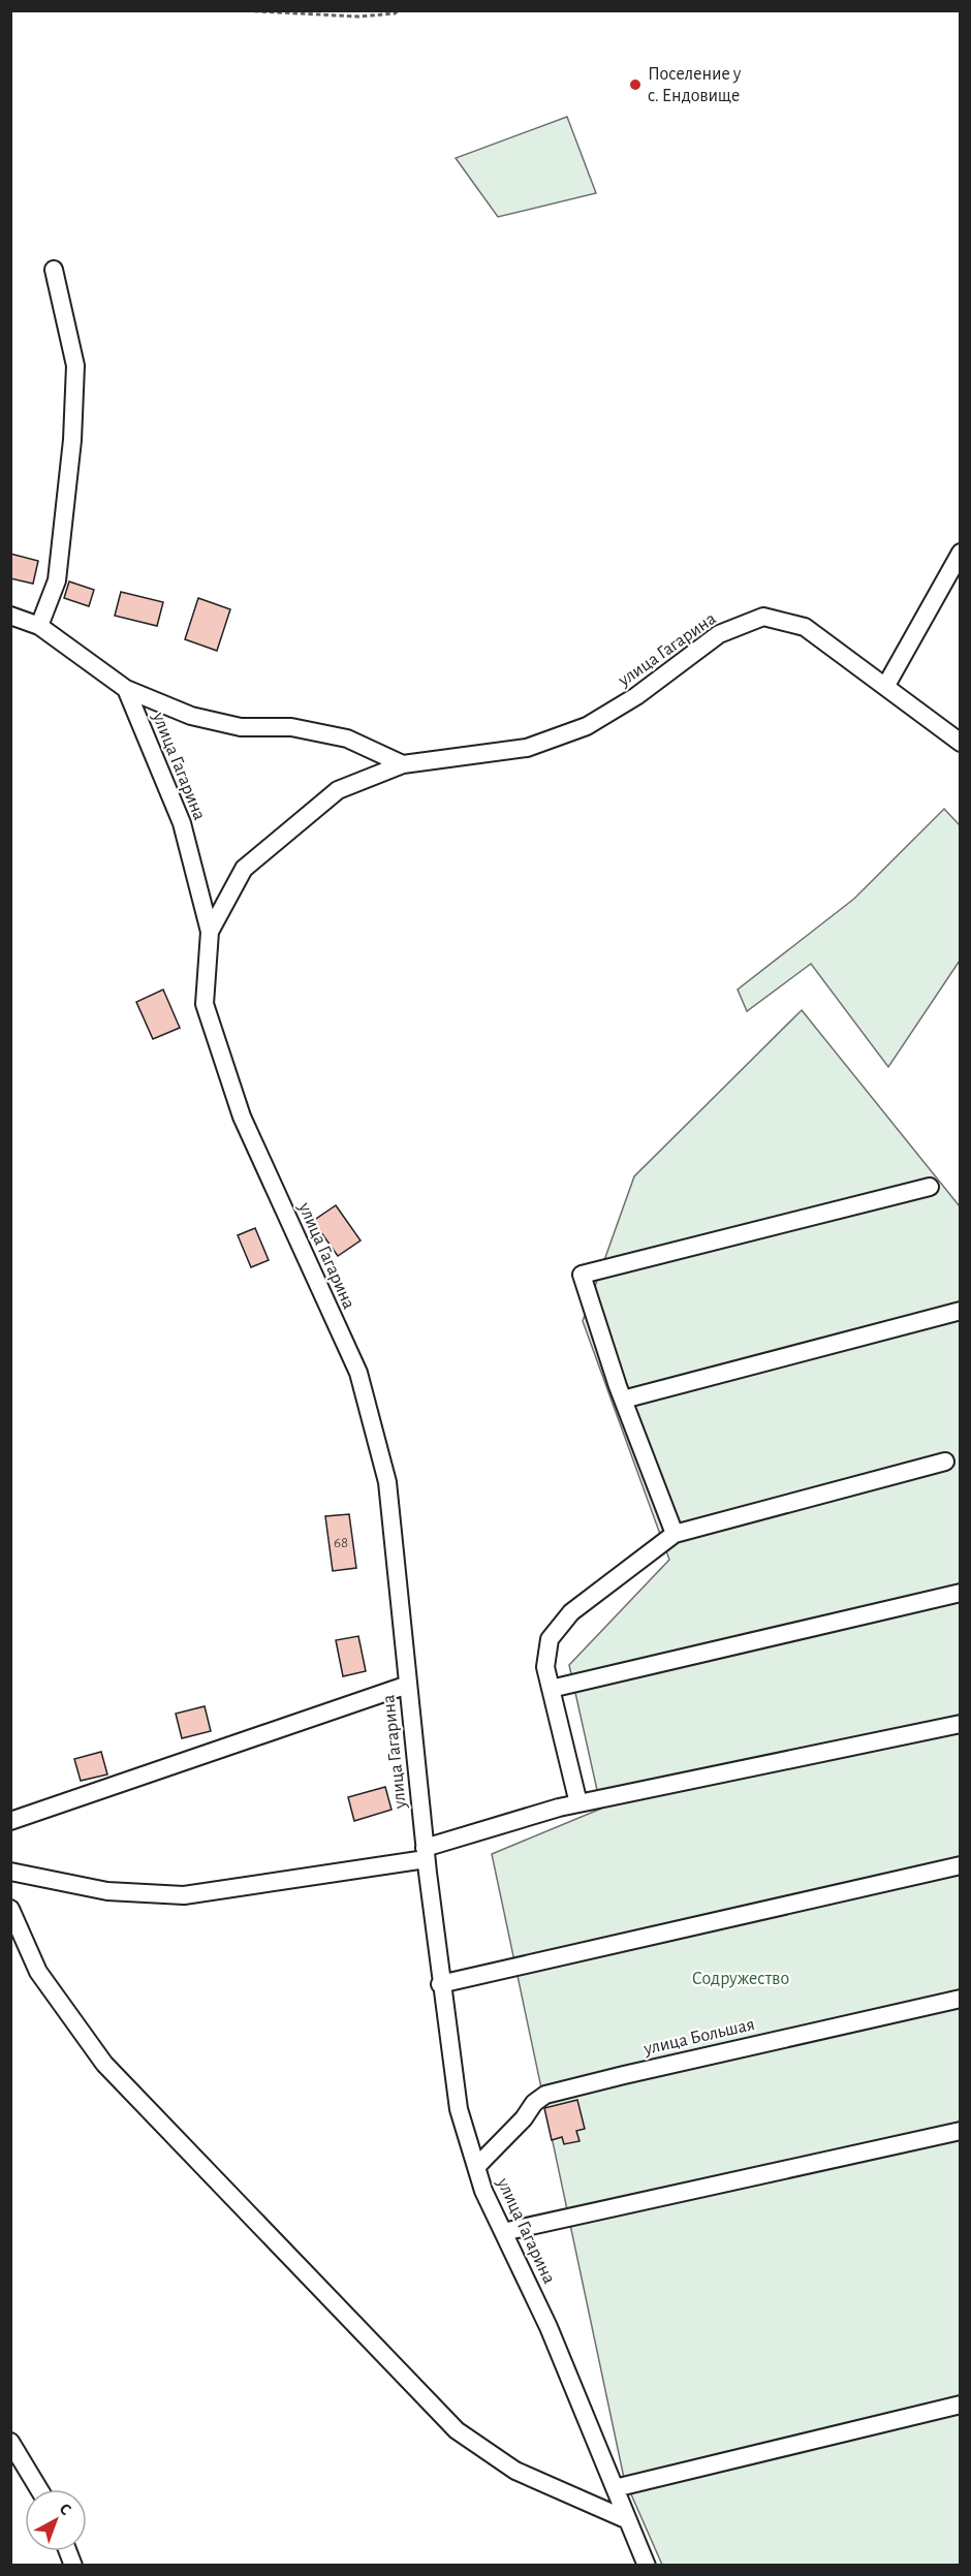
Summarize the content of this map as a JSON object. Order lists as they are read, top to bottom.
{
  "streets": {
    "street": ["улица Гагарина", "улица Большая"]
  },
  "crossings": [
    ["улица Гагарина", "улица Большая"]
  ],
  "parks": ["Содружество"],
  "places": ["Поселение у с. Ендовище"],
  "house_numbers": ["68"],
  "north": "top right"
}
